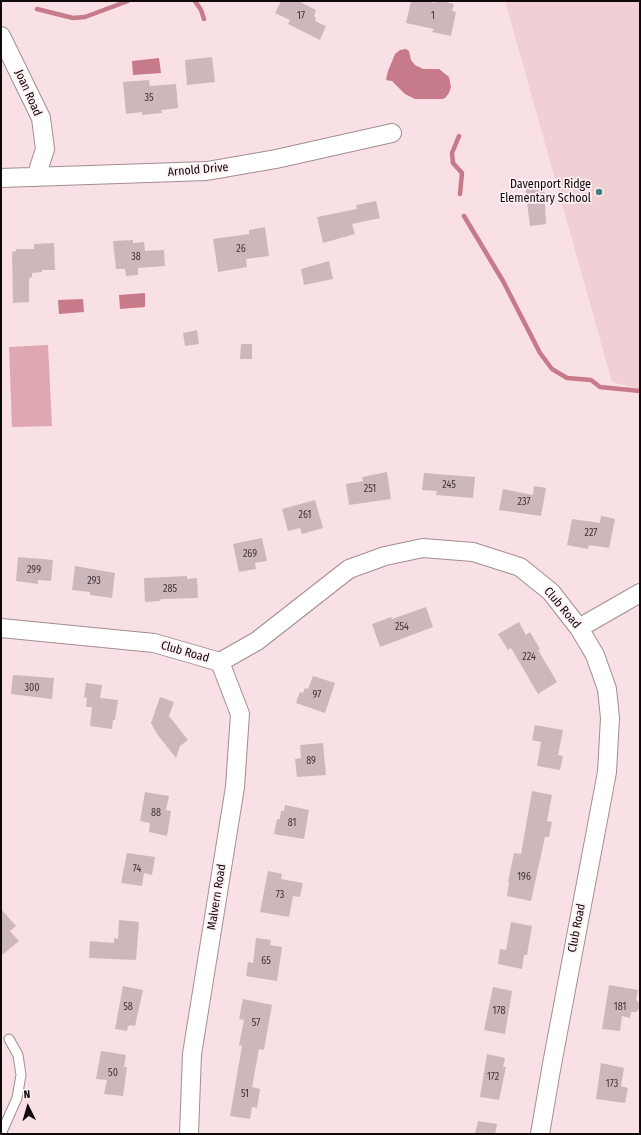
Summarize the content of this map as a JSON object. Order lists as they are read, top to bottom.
{
  "streets": {
    "street": [
      "Joan Road",
      "Arnold Drive",
      "Club Road",
      "Malvern Road"
    ]
  },
  "crossings": [
    ["Joan Road", "Arnold Drive"],
    ["Club Road", "Malvern Road"]
  ],
  "places": ["Davenport Ridge Elementary School"],
  "house_numbers": [
    "17",
    "1",
    "35",
    "26",
    "38",
    "245",
    "251",
    "237",
    "261",
    "227",
    "269",
    "299",
    "293",
    "285",
    "254",
    "224",
    "300",
    "97",
    "89",
    "88",
    "81",
    "74",
    "196",
    "73",
    "65",
    "58",
    "181",
    "178",
    "57",
    "50",
    "172",
    "173",
    "51"
  ],
  "north": "top"
}
